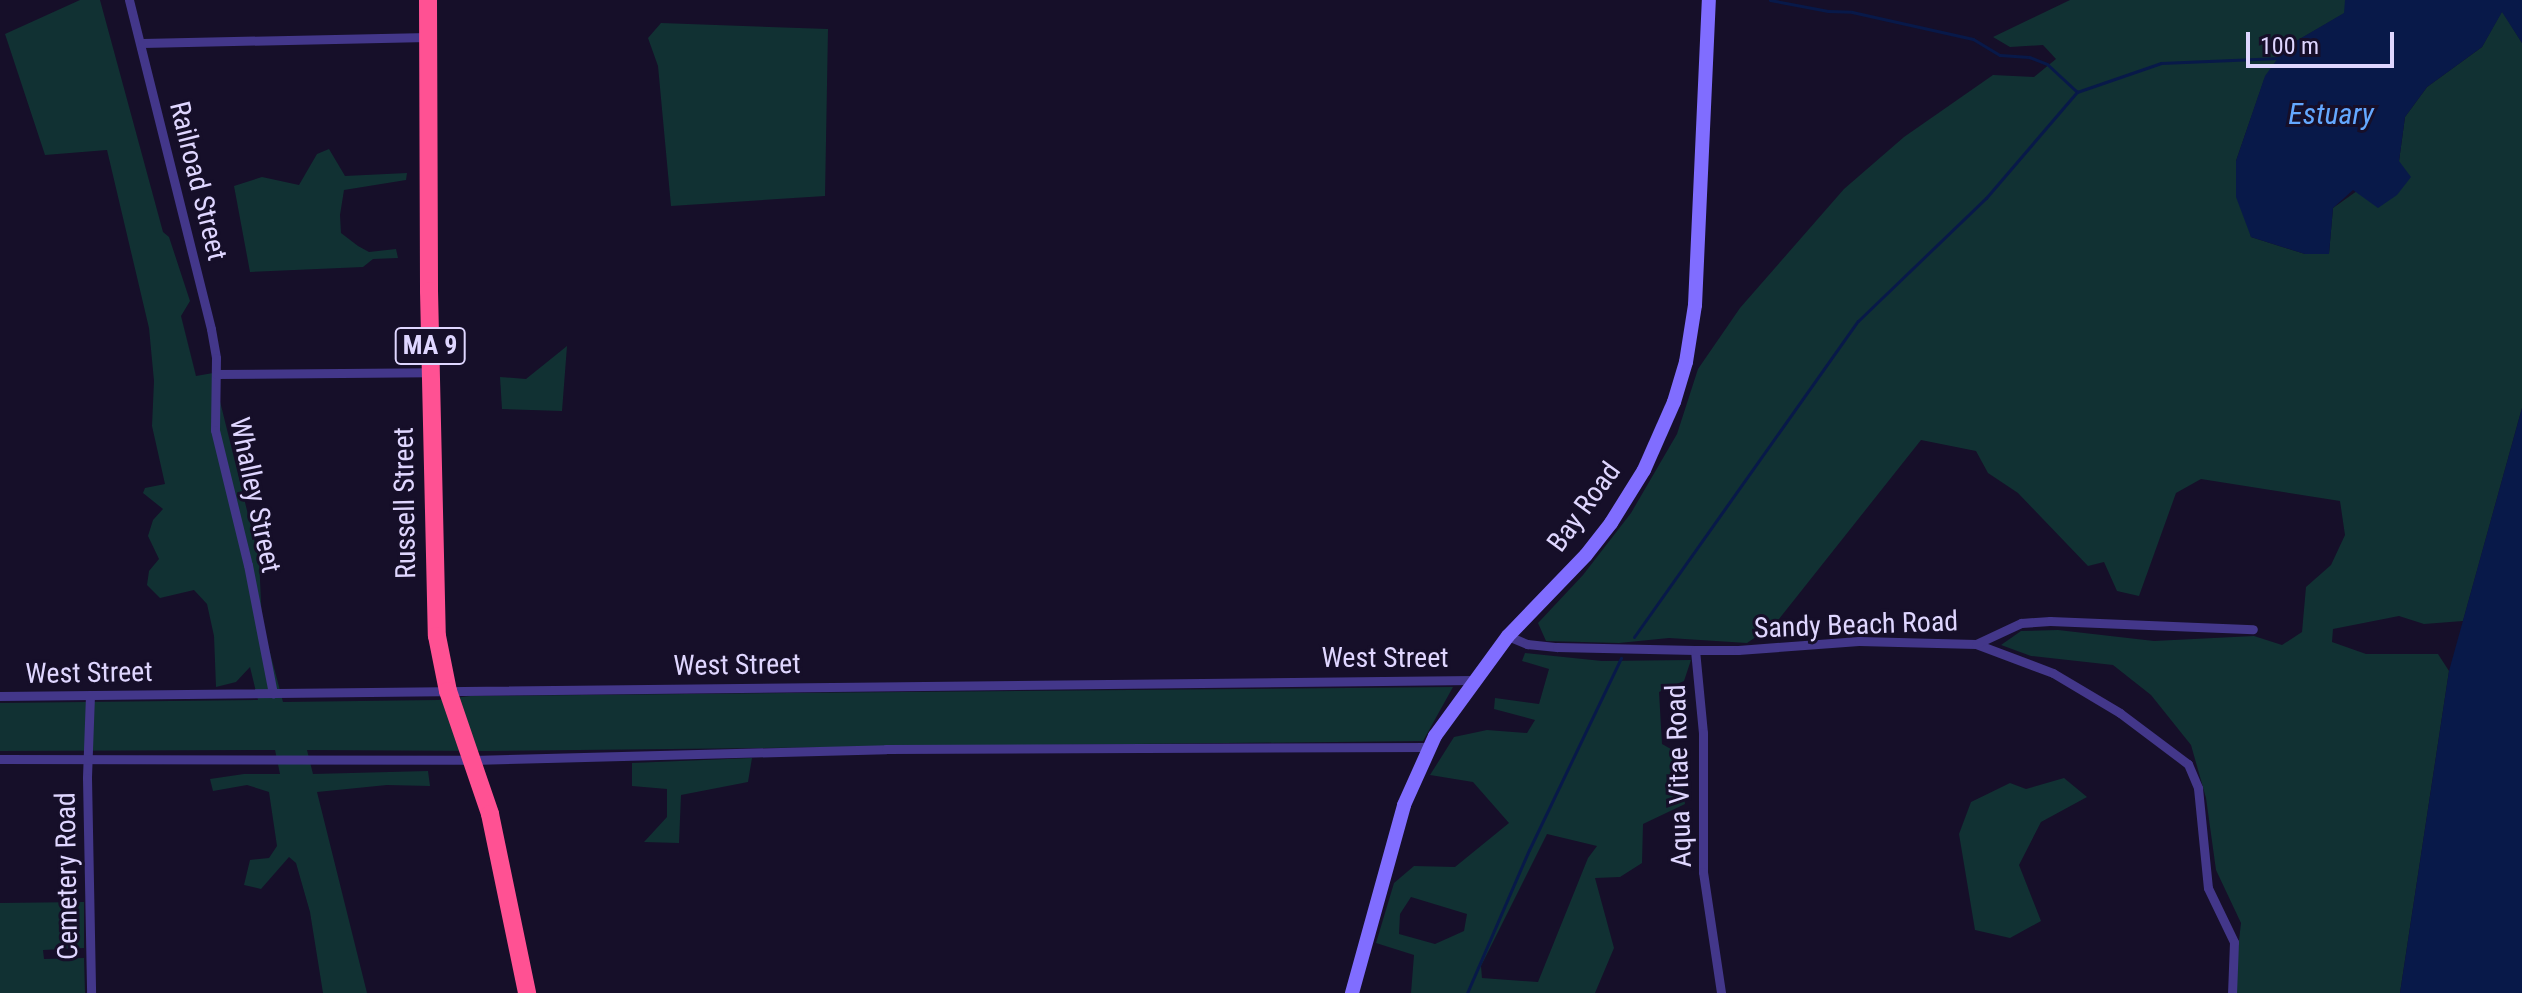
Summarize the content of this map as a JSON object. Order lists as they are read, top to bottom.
{
  "streets": {
    "highway": ["MA 9", "Russell Street"],
    "main road": ["Bay Road"],
    "street": [
      "Railroad Street",
      "Whalley Street",
      "Sandy Beach Road",
      "West Street",
      "Aqua Vitae Road",
      "Cemetery Road"
    ]
  },
  "crossings": [
    ["Railroad Street", "Whalley Street"],
    ["Whalley Street", "Russell Street"],
    ["Whalley Street", "West Street"],
    ["Russell Street", "West Street"],
    ["Bay Road", "West Street"],
    ["Bay Road", "Aqua Vitae Road"],
    ["Sandy Beach Road", "Aqua Vitae Road"],
    ["West Street", "Cemetery Road"]
  ],
  "water": ["Estuary"],
  "scale_bar": "100 m"
}
